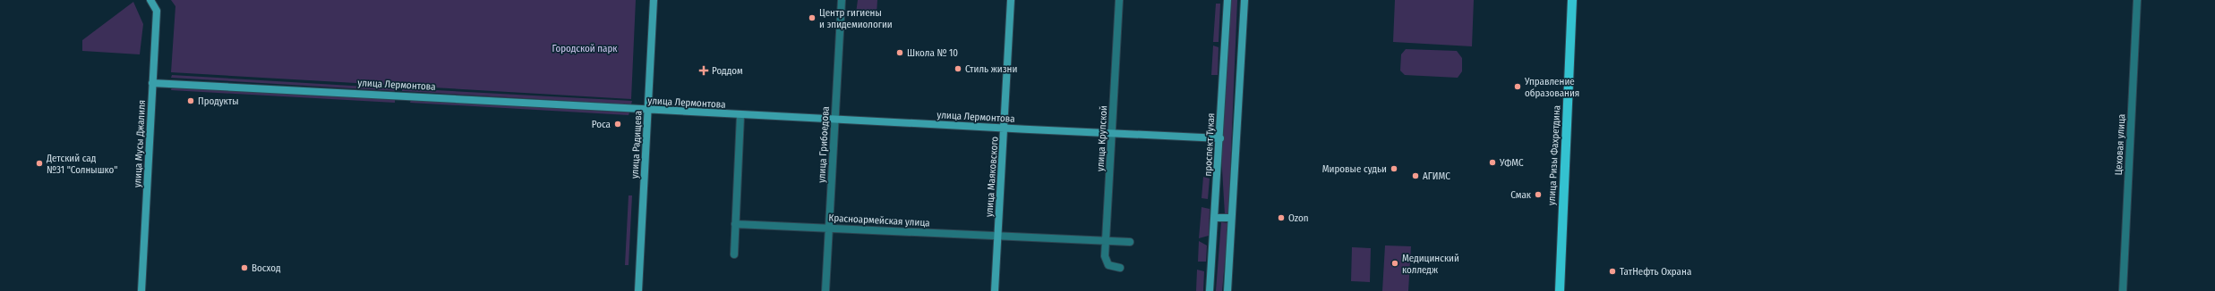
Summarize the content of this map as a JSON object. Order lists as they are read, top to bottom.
{
  "streets": {
    "main road": ["улица Ризы Фахретдина"],
    "street": [
      "улица Лермонтова",
      "улица Крупской",
      "улица Мусы Джалиля",
      "улица Радищева",
      "улица Грибоедова",
      "проспект Тукая",
      "Цеховая улица",
      "улица Маяковского",
      "Красноармейская улица"
    ]
  },
  "crossings": [
    ["улица Лермонтова", "улица Крупской"],
    ["улица Лермонтова", "улица Мусы Джалиля"],
    ["улица Лермонтова", "улица Радищева"],
    ["улица Лермонтова", "улица Грибоедова"],
    ["улица Лермонтова", "проспект Тукая"],
    ["улица Лермонтова", "улица Маяковского"],
    ["улица Крупской", "Красноармейская улица"],
    ["улица Грибоедова", "Красноармейская улица"],
    ["улица Маяковского", "Красноармейская улица"]
  ],
  "parks": ["Городской парк"],
  "places": {
    "other": [
      "Центр гигиены и эпидемиологии",
      "Школа № 10",
      "Стиль жизни",
      "Управление образования",
      "Продукты",
      "Роса",
      "УФМС",
      "Детский сад №31 \"Солнышко\"",
      "Мировые судьи",
      "АГИМС",
      "Смак",
      "Ozon",
      "Медицинский колледж",
      "Восход",
      "ТатНефть Охрана"
    ],
    "health": ["Роддом"]
  }
}
